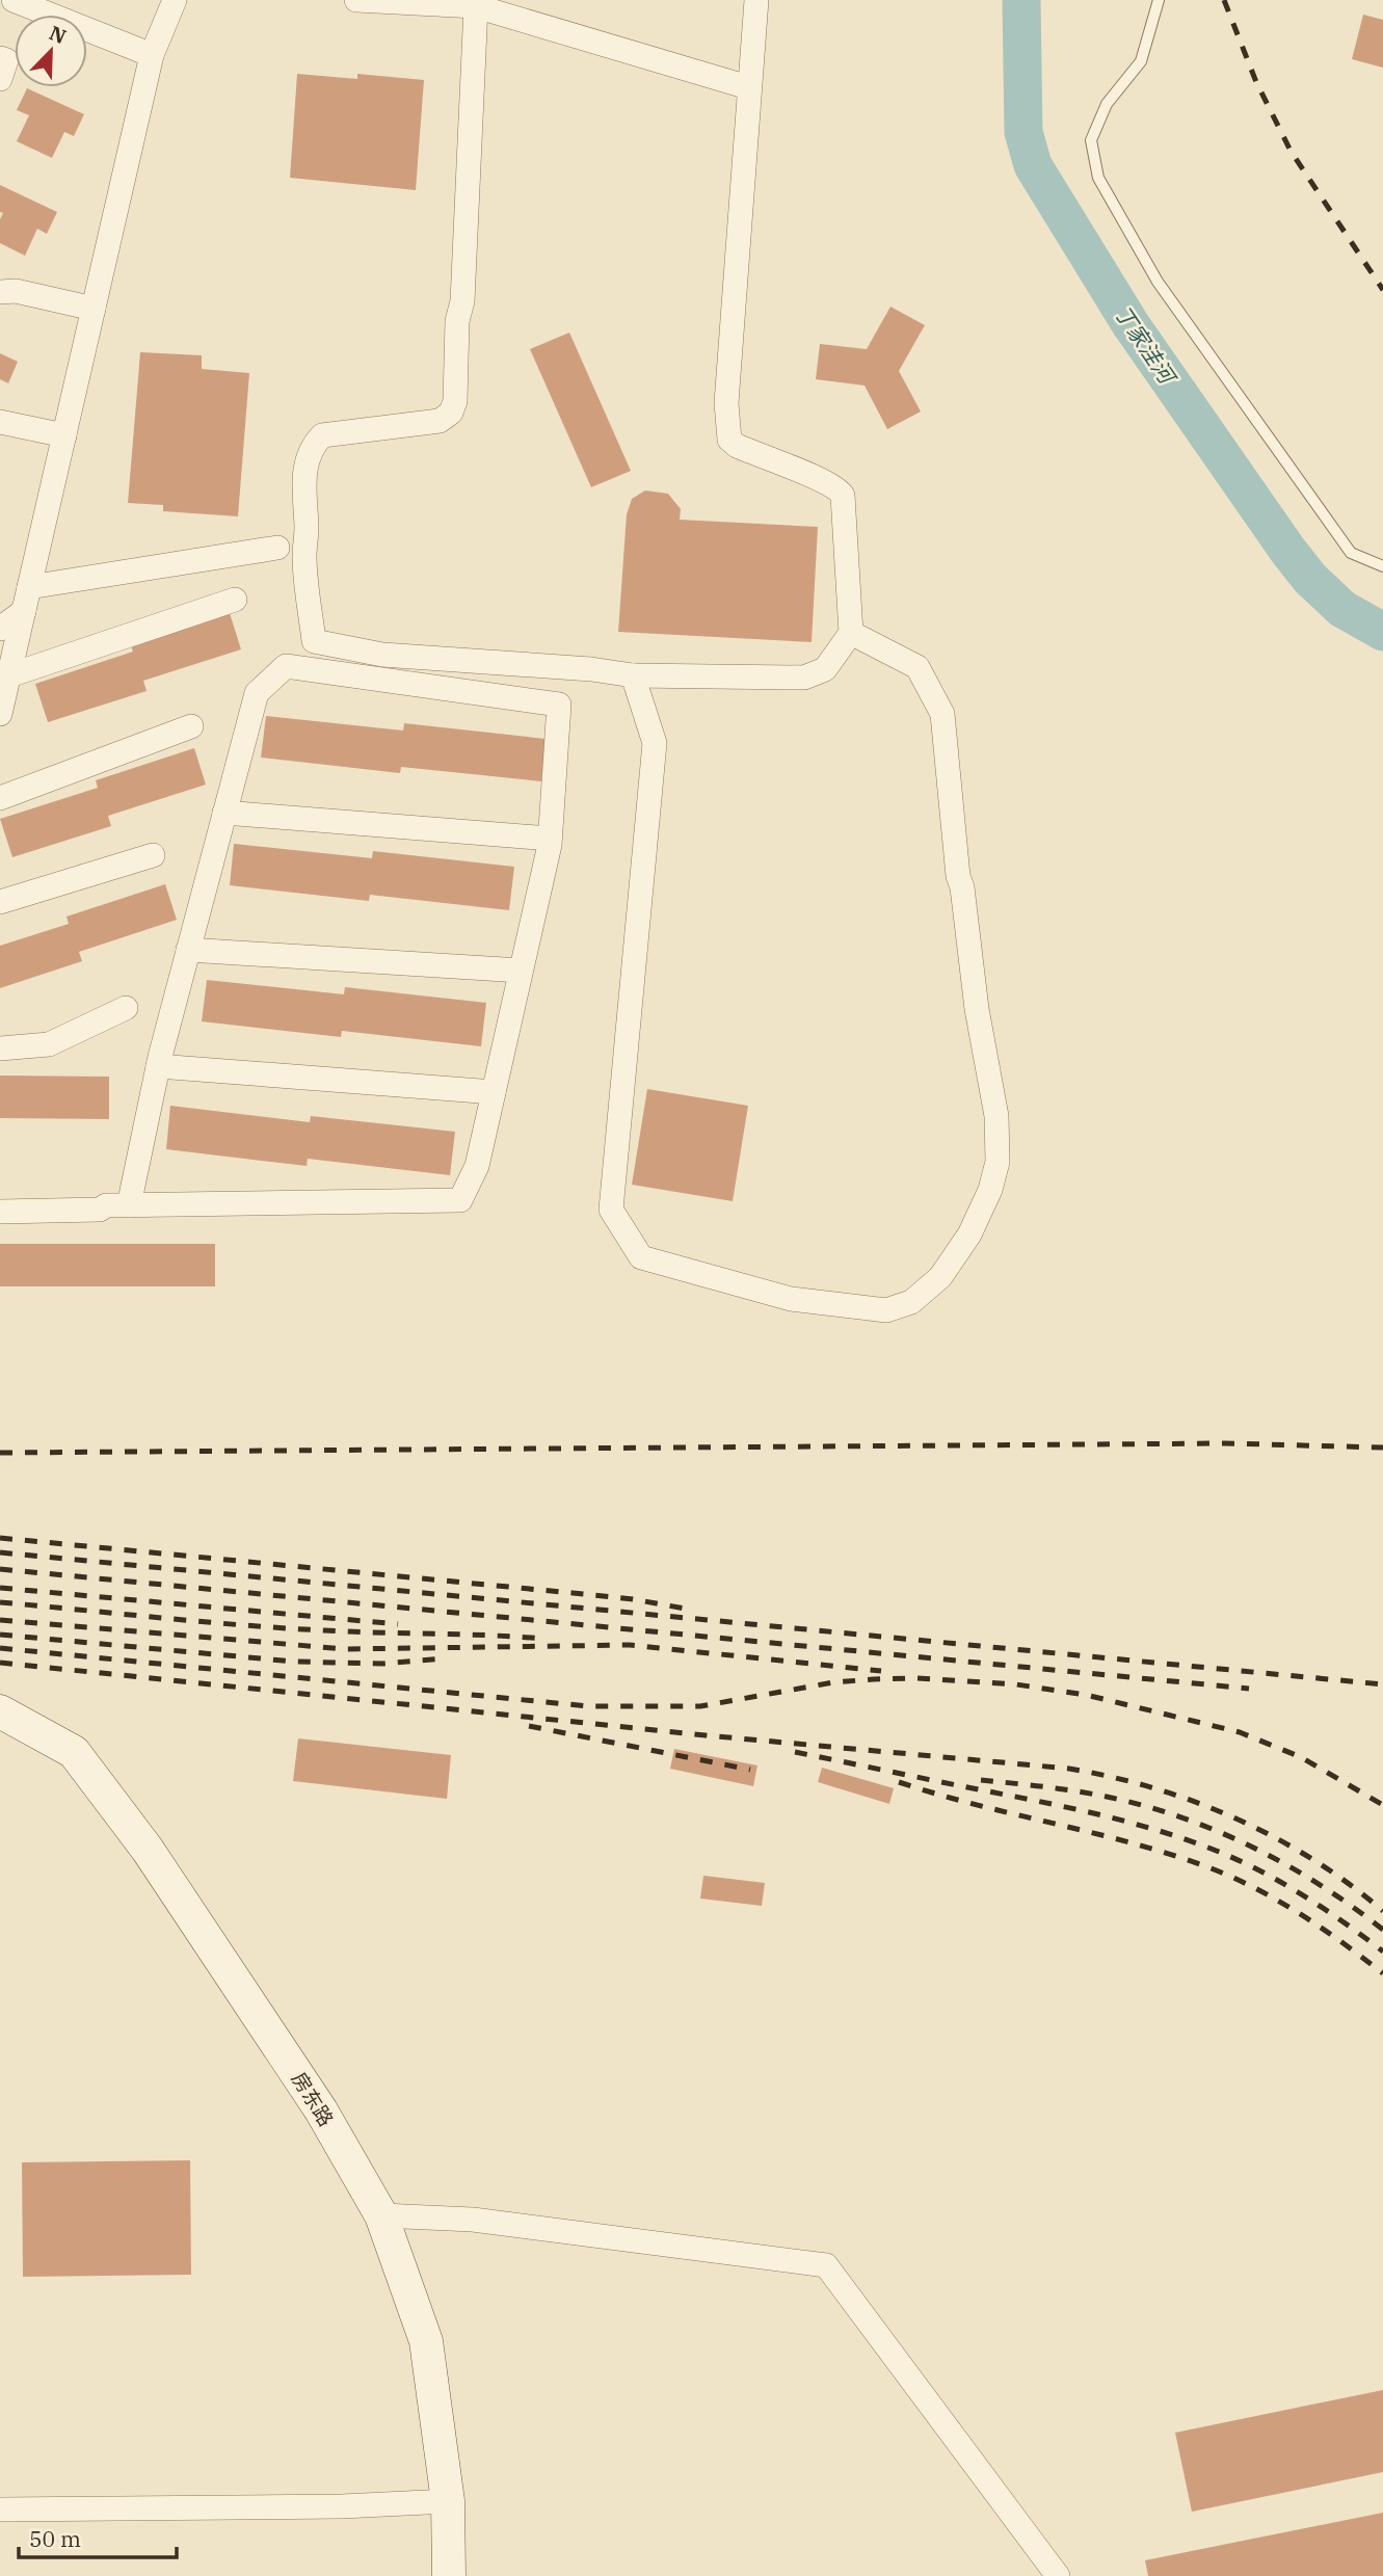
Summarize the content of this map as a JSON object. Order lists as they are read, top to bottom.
{
  "streets": {
    "main road": ["房东路"]
  },
  "water": ["丁家洼河"],
  "scale_bar": "50 m",
  "north": "top right"
}
